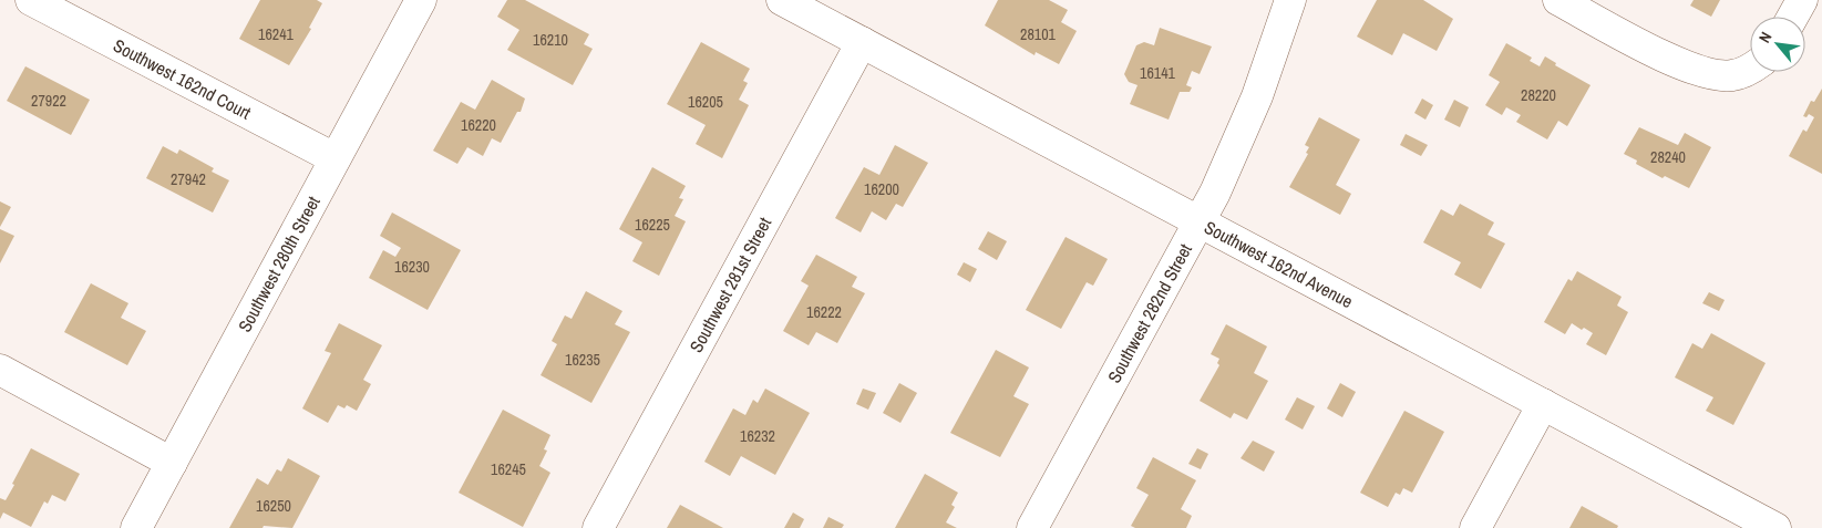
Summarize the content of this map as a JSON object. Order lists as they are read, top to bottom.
{
  "streets": {
    "street": [
      "Southwest 162nd Court",
      "Southwest 280th Street",
      "Southwest 162nd Avenue",
      "Southwest 281st Street",
      "Southwest 282nd Street"
    ]
  },
  "crossings": [
    ["Southwest 162nd Court", "Southwest 280th Street"],
    ["Southwest 162nd Avenue", "Southwest 281st Street"],
    ["Southwest 162nd Avenue", "Southwest 282nd Street"]
  ],
  "house_numbers": [
    "16241",
    "28101",
    "16210",
    "16141",
    "28220",
    "27922",
    "16205",
    "16220",
    "28240",
    "27942",
    "16200",
    "16225",
    "16230",
    "16222",
    "16235",
    "16232",
    "16245",
    "16250"
  ],
  "north": "top left"
}
